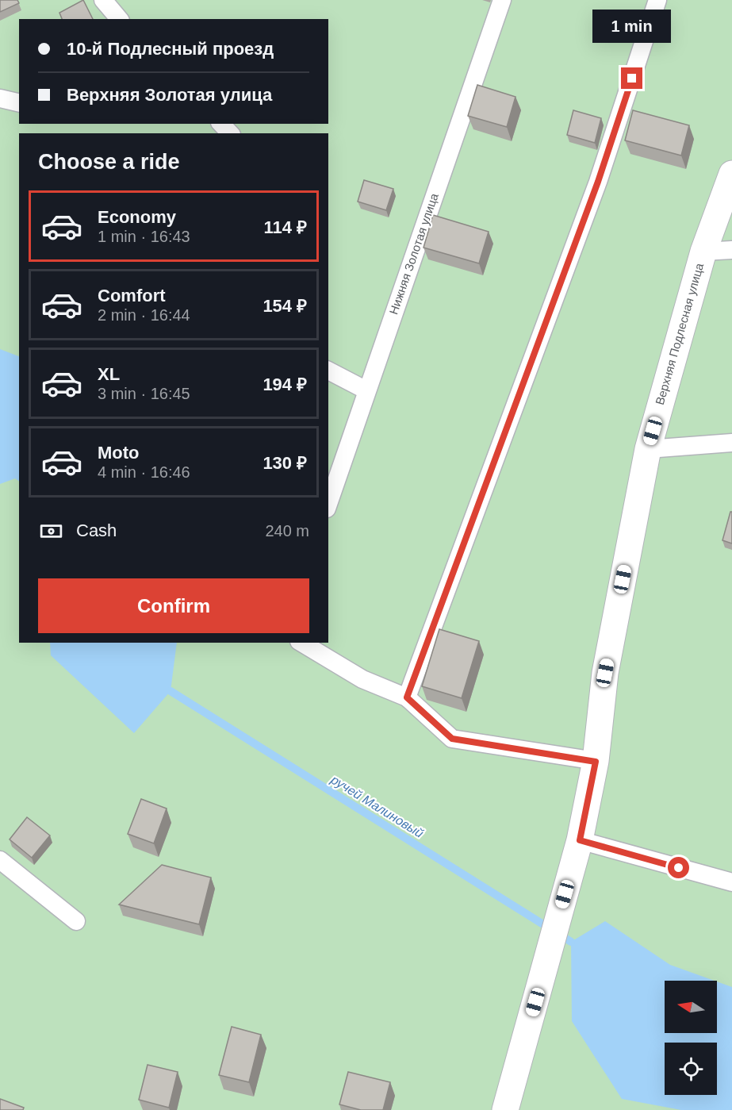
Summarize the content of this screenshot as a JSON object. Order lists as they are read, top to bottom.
{
  "streets": {
    "street": ["Верхняя Подлесная улица"],
    "lane": ["Нижняя Золотая улица"]
  },
  "water": ["ручей Малиновый"],
  "north": "left",
  "page": {
    "bubble": "1 min",
    "banner": ["10-й Подлесный проезд", "Верхняя Золотая улица"],
    "heading": "Choose a ride",
    "list": [
      {
        "name": "Economy",
        "note": "1 min · 16:43",
        "value": "114 ₽"
      },
      {
        "name": "Comfort",
        "note": "2 min · 16:44",
        "value": "154 ₽"
      },
      {
        "name": "XL",
        "note": "3 min · 16:45",
        "value": "194 ₽"
      },
      {
        "name": "Moto",
        "note": "4 min · 16:46",
        "value": "130 ₽"
      }
    ],
    "pay": ["Cash", "240 m"],
    "buttons": "Confirm"
  }
}
